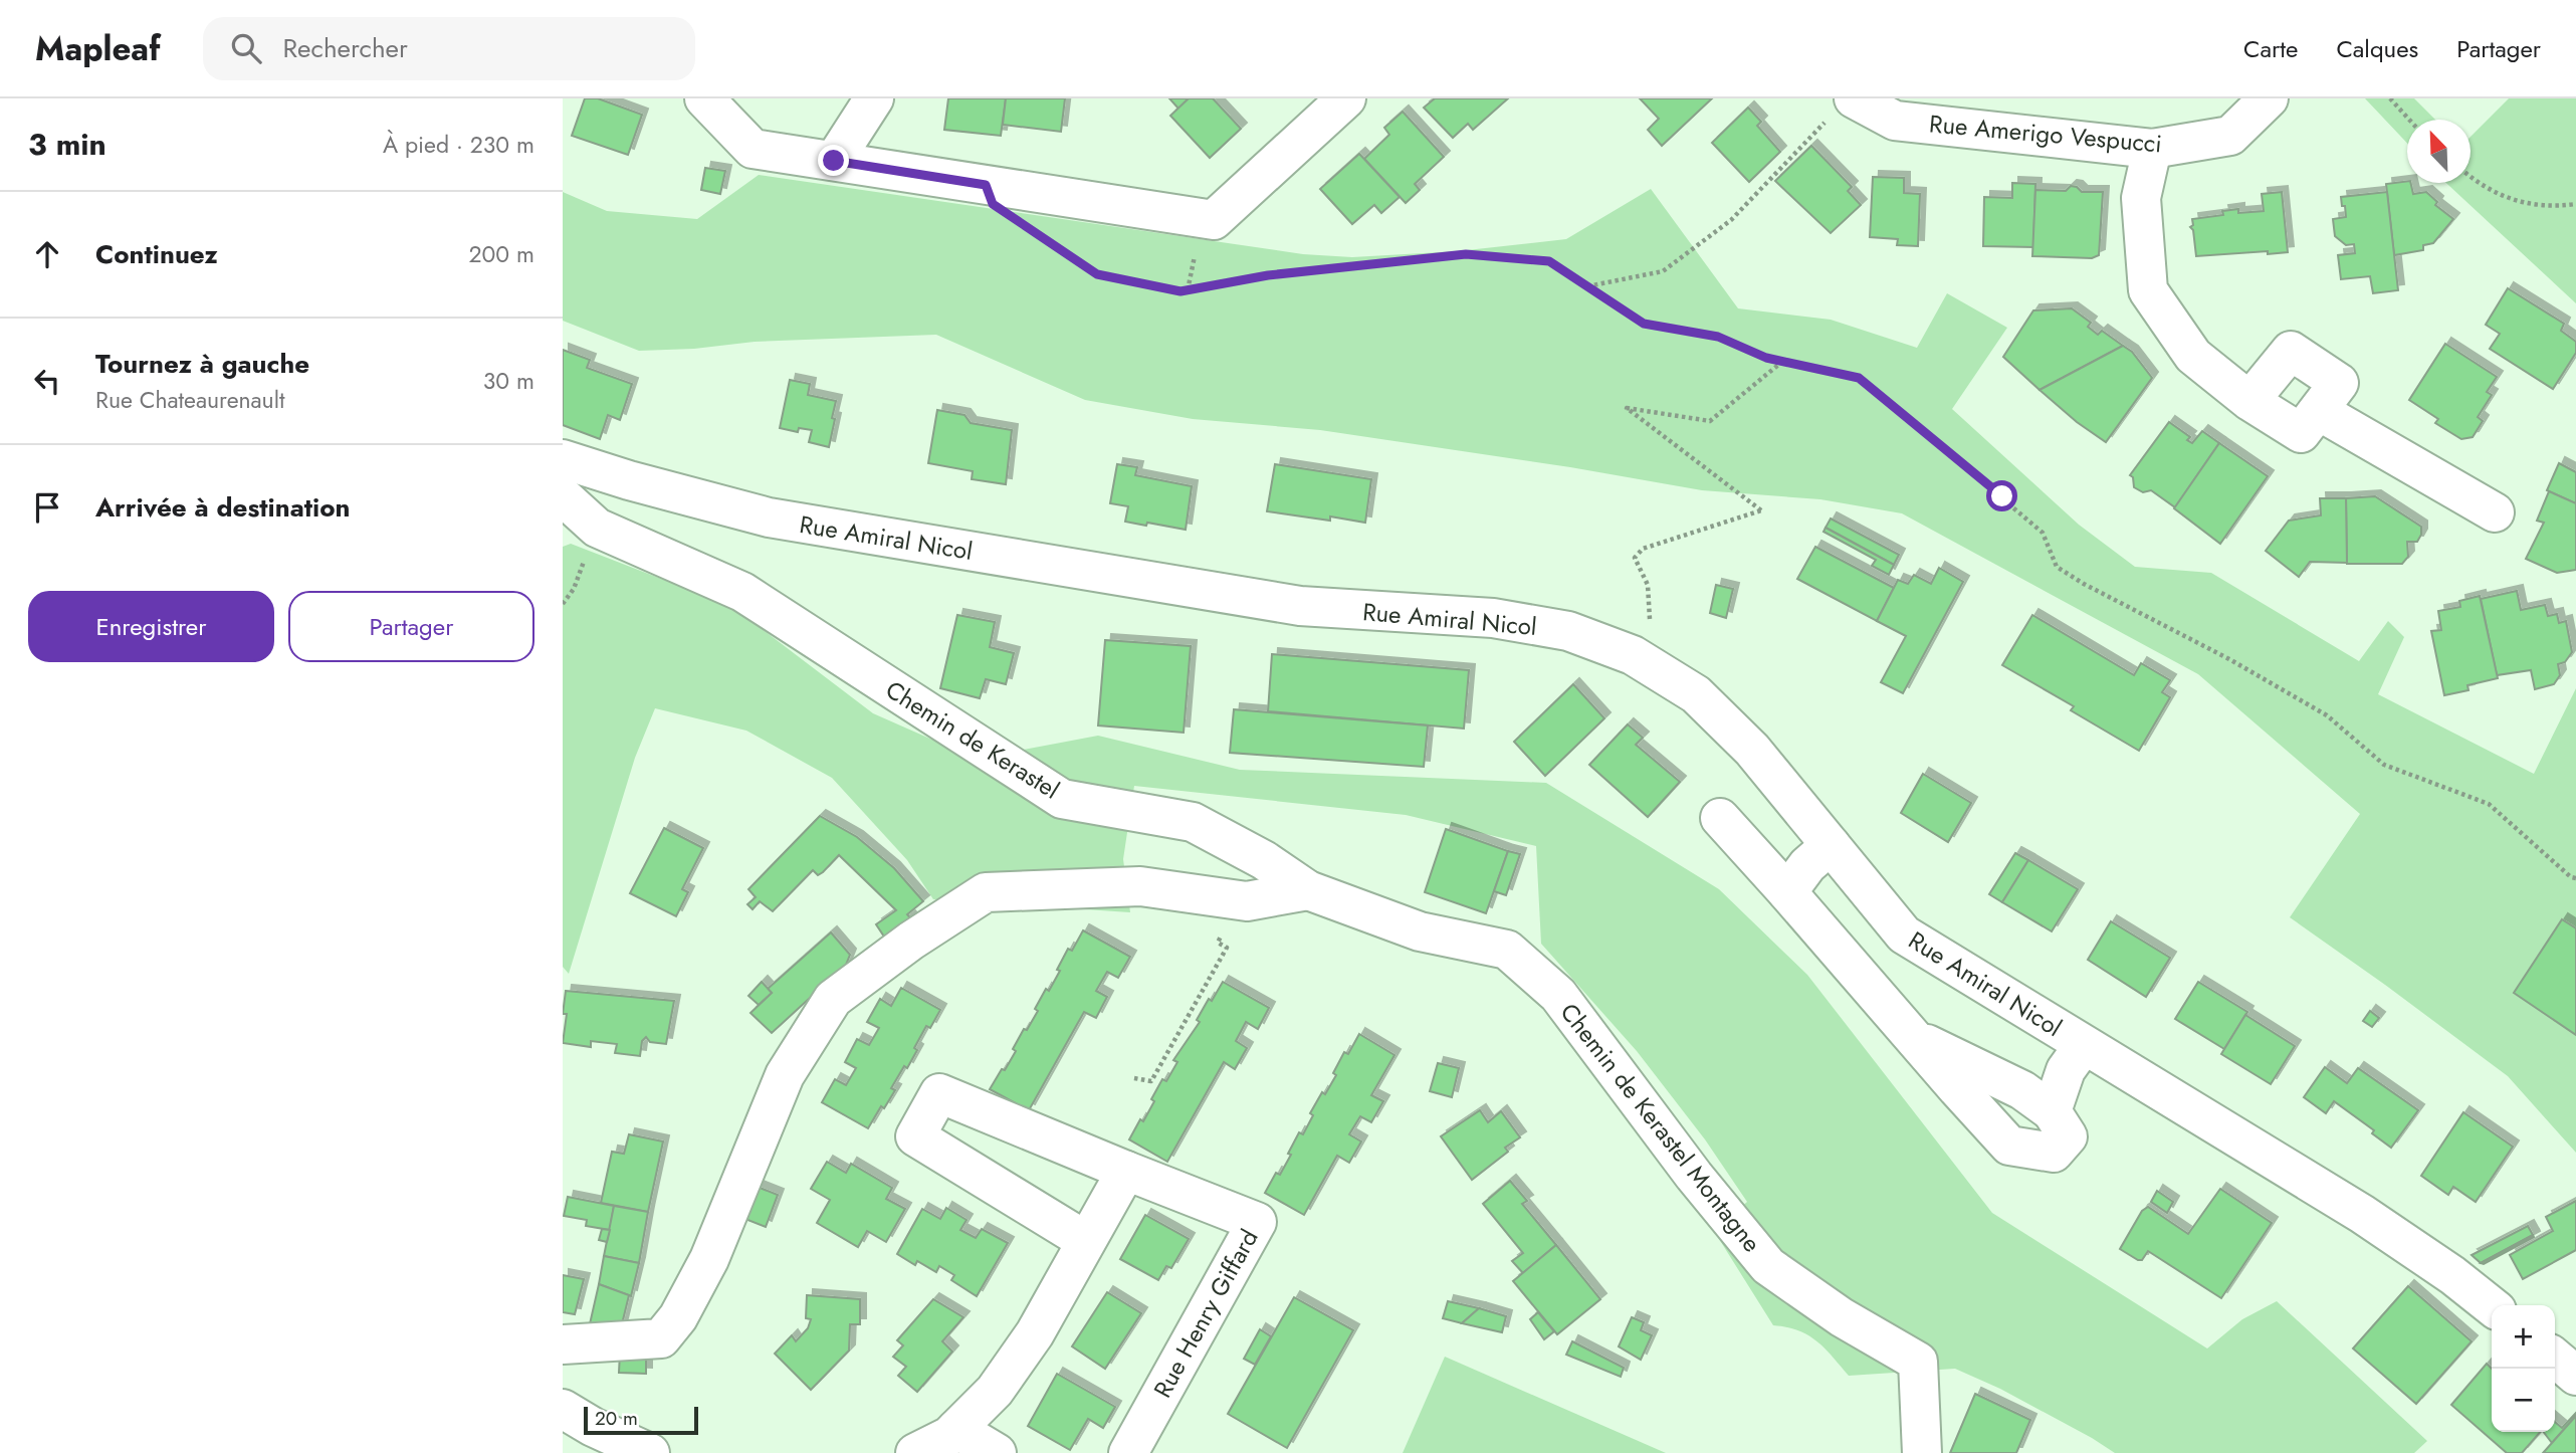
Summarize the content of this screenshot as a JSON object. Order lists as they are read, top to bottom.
{
  "streets": {
    "street": [
      "Rue Amerigo Vespucci",
      "Rue Amiral Nicol",
      "Chemin de Kerastel",
      "Chemin de Kerastel Montagne",
      "Rue Henry Giffard"
    ]
  },
  "crossings": [
    ["Chemin de Kerastel", "Chemin de Kerastel Montagne"]
  ],
  "scale_bar": "20 m",
  "north": "top left",
  "page": {
    "header": "Mapleaf",
    "search": "Rechercher",
    "nav": ["Carte", "Calques", "Partager"],
    "heading": ["3 min", "À pied · 230 m"],
    "list": [
      ["Continuez", "200 m"],
      ["Tournez à gauche", "Rue Chateaurenault", "30 m"],
      "Arrivée à destination"
    ],
    "buttons": ["Enregistrer", "Partager"],
    "map_buttons": ["+", "−"],
    "scale": "20 m"
  }
}
